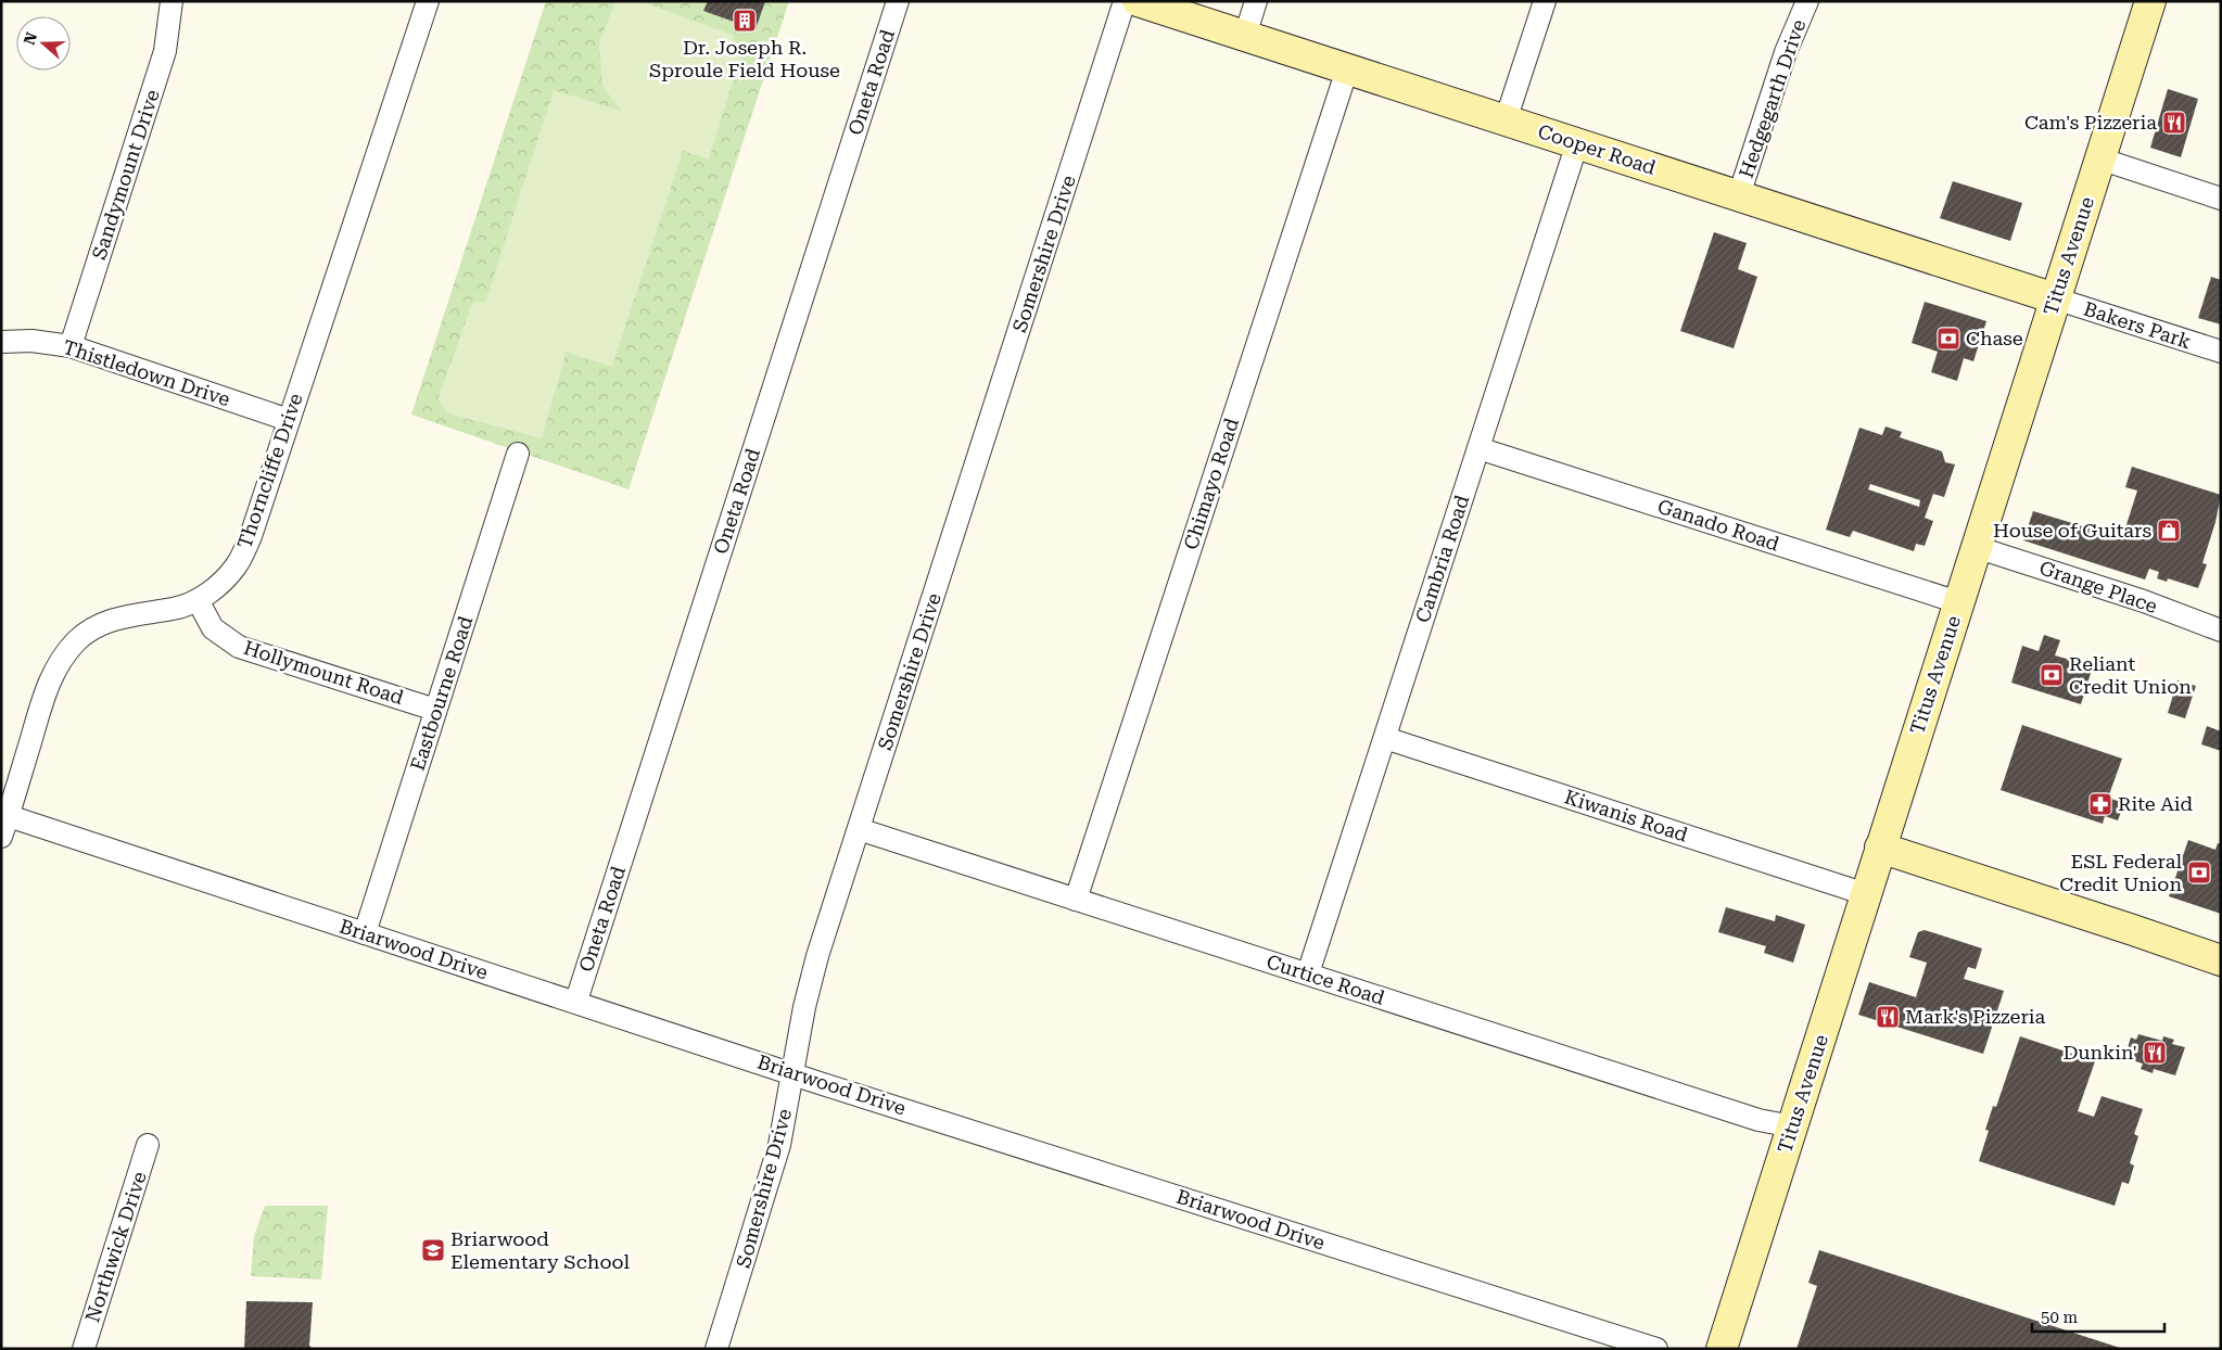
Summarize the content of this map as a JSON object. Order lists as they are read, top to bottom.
{
  "streets": {
    "main road": ["Cooper Road", "Titus Avenue"],
    "street": [
      "Oneta Road",
      "Hedgegarth Drive",
      "Sandymount Drive",
      "Somershire Drive",
      "Bakers Park",
      "Thistledown Drive",
      "Thorncliffe Drive",
      "Chimayo Road",
      "Ganado Road",
      "Cambria Road",
      "Grange Place",
      "Hollymount Road",
      "Eastbourne Road",
      "Kiwanis Road",
      "Briarwood Drive",
      "Curtice Road",
      "Northwick Drive"
    ]
  },
  "crossings": [
    ["Oneta Road", "Briarwood Drive"],
    ["Hedgegarth Drive", "Cooper Road"],
    ["Cooper Road", "Titus Avenue"],
    ["Cooper Road", "Bakers Park"],
    ["Cooper Road", "Chimayo Road"],
    ["Cooper Road", "Cambria Road"],
    ["Sandymount Drive", "Thistledown Drive"],
    ["Somershire Drive", "Briarwood Drive"],
    ["Somershire Drive", "Curtice Road"],
    ["Titus Avenue", "Bakers Park"],
    ["Titus Avenue", "Ganado Road"],
    ["Titus Avenue", "Grange Place"],
    ["Titus Avenue", "Kiwanis Road"],
    ["Titus Avenue", "Curtice Road"],
    ["Thistledown Drive", "Thorncliffe Drive"],
    ["Thorncliffe Drive", "Hollymount Road"],
    ["Thorncliffe Drive", "Briarwood Drive"],
    ["Chimayo Road", "Curtice Road"],
    ["Ganado Road", "Cambria Road"],
    ["Cambria Road", "Kiwanis Road"],
    ["Cambria Road", "Curtice Road"],
    ["Hollymount Road", "Eastbourne Road"],
    ["Eastbourne Road", "Briarwood Drive"]
  ],
  "places": {
    "building": ["Dr. Joseph R. Sproule Field House"],
    "restaurant": ["Cam's Pizzeria", "Mark's Pizzeria", "Dunkin'"],
    "bank": ["Chase", "Reliant Credit Union", "ESL Federal Credit Union"],
    "shop": ["House of Guitars"],
    "pharmacy": ["Rite Aid"],
    "school or university": ["Briarwood Elementary School"]
  },
  "scale_bar": "50 m",
  "north": "left"
}
